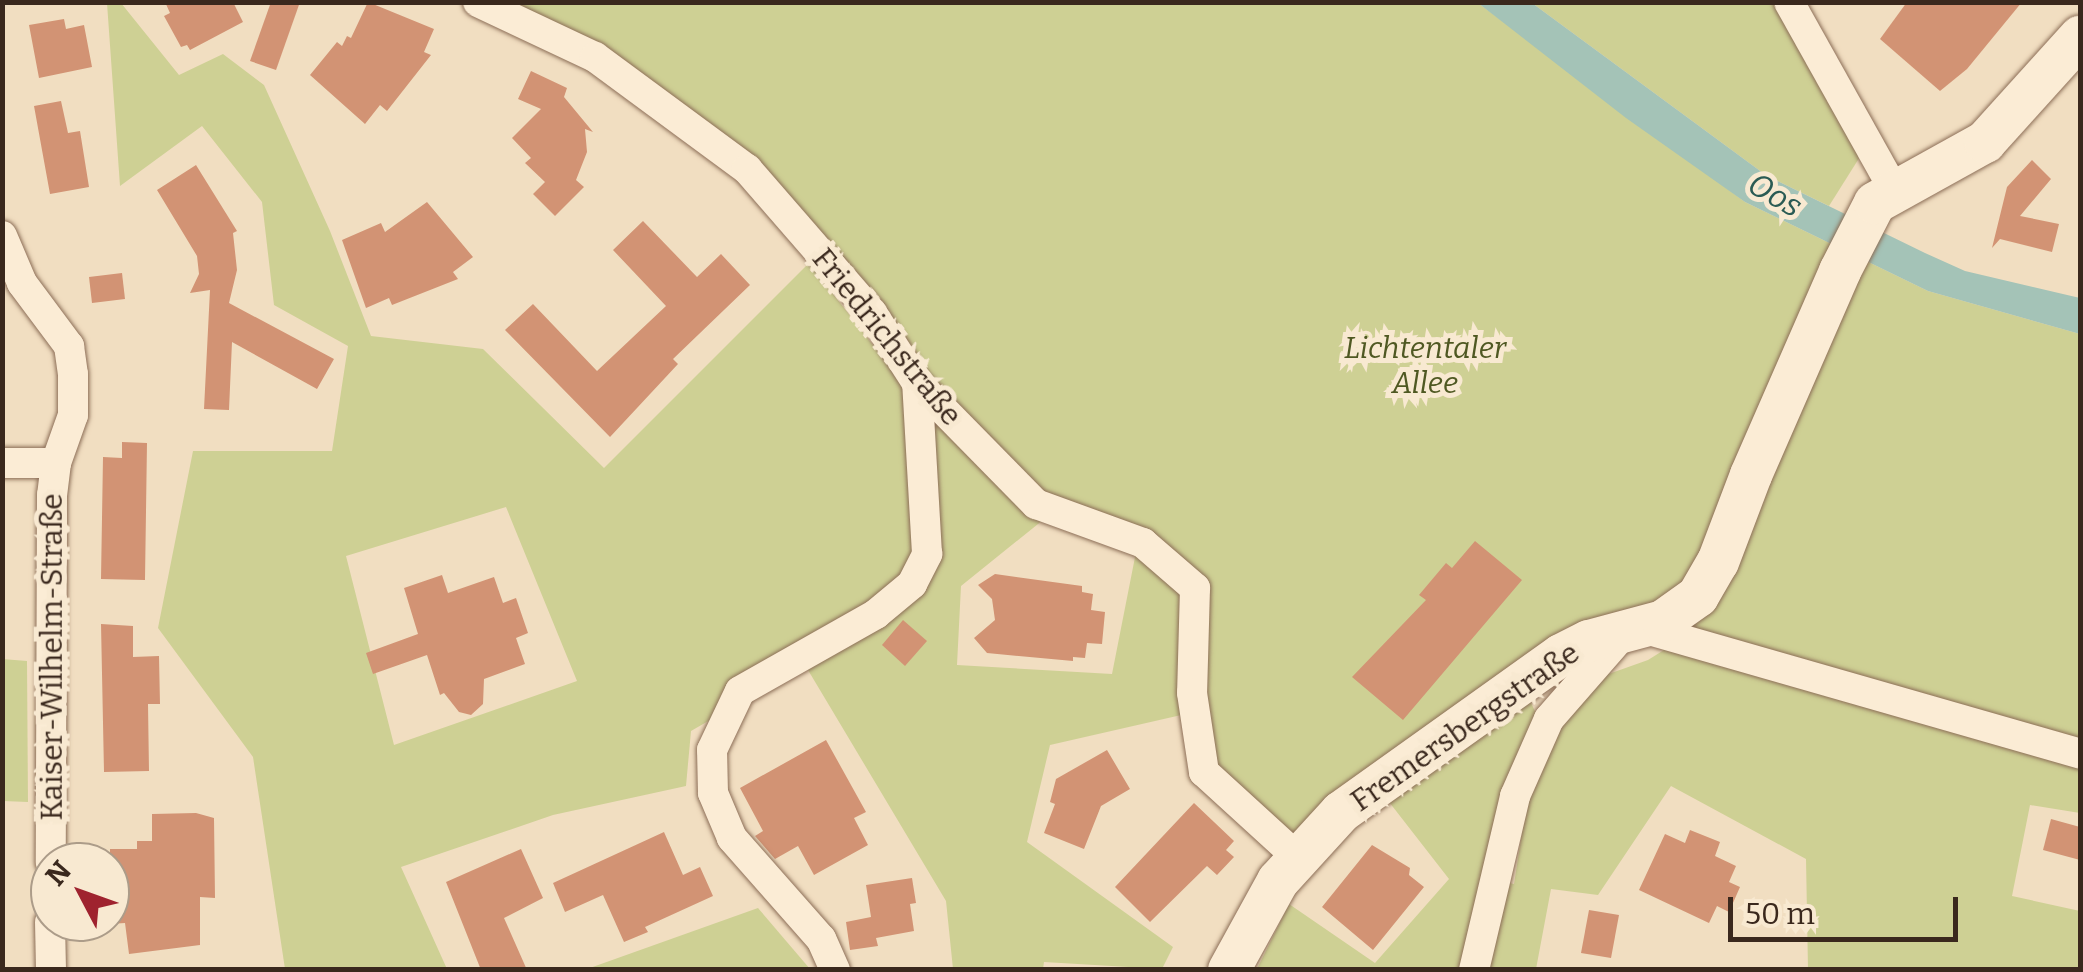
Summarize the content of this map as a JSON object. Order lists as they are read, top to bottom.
{
  "streets": {
    "main road": ["Fremersbergstraße"],
    "street": ["Friedrichstraße", "Kaiser-Wilhelm-Straße"]
  },
  "crossings": [
    ["Friedrichstraße", "Fremersbergstraße"]
  ],
  "water": ["Oos"],
  "parks": ["Lichtentaler Allee"],
  "scale_bar": "50 m",
  "north": "top left"
}
